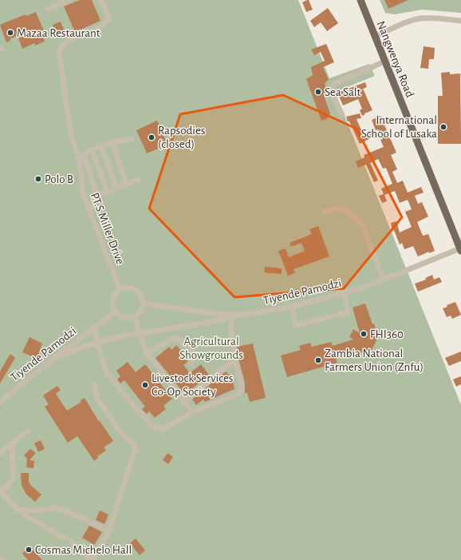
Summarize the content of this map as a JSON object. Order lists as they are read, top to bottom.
{
  "streets": {
    "main road": ["Nangwenya Road"],
    "street": ["P.T.S Miller Drive", "Tiyende Pamodzi"]
  },
  "crossings": [
    ["Nangwenya Road", "Tiyende Pamodzi"],
    ["P.T.S Miller Drive", "Tiyende Pamodzi"]
  ],
  "parks": ["Agricultural Showgrounds"],
  "places": [
    "Mazaa Restaurant",
    "Sea Salt",
    "International School of Lusaka",
    "Rapsodies (closed)",
    "Polo B",
    "FHI360",
    "Zambia National Farmers Union (Znfu)",
    "Livestock Services Co-Op Society",
    "Cosmas Michelo Hall"
  ]
}
